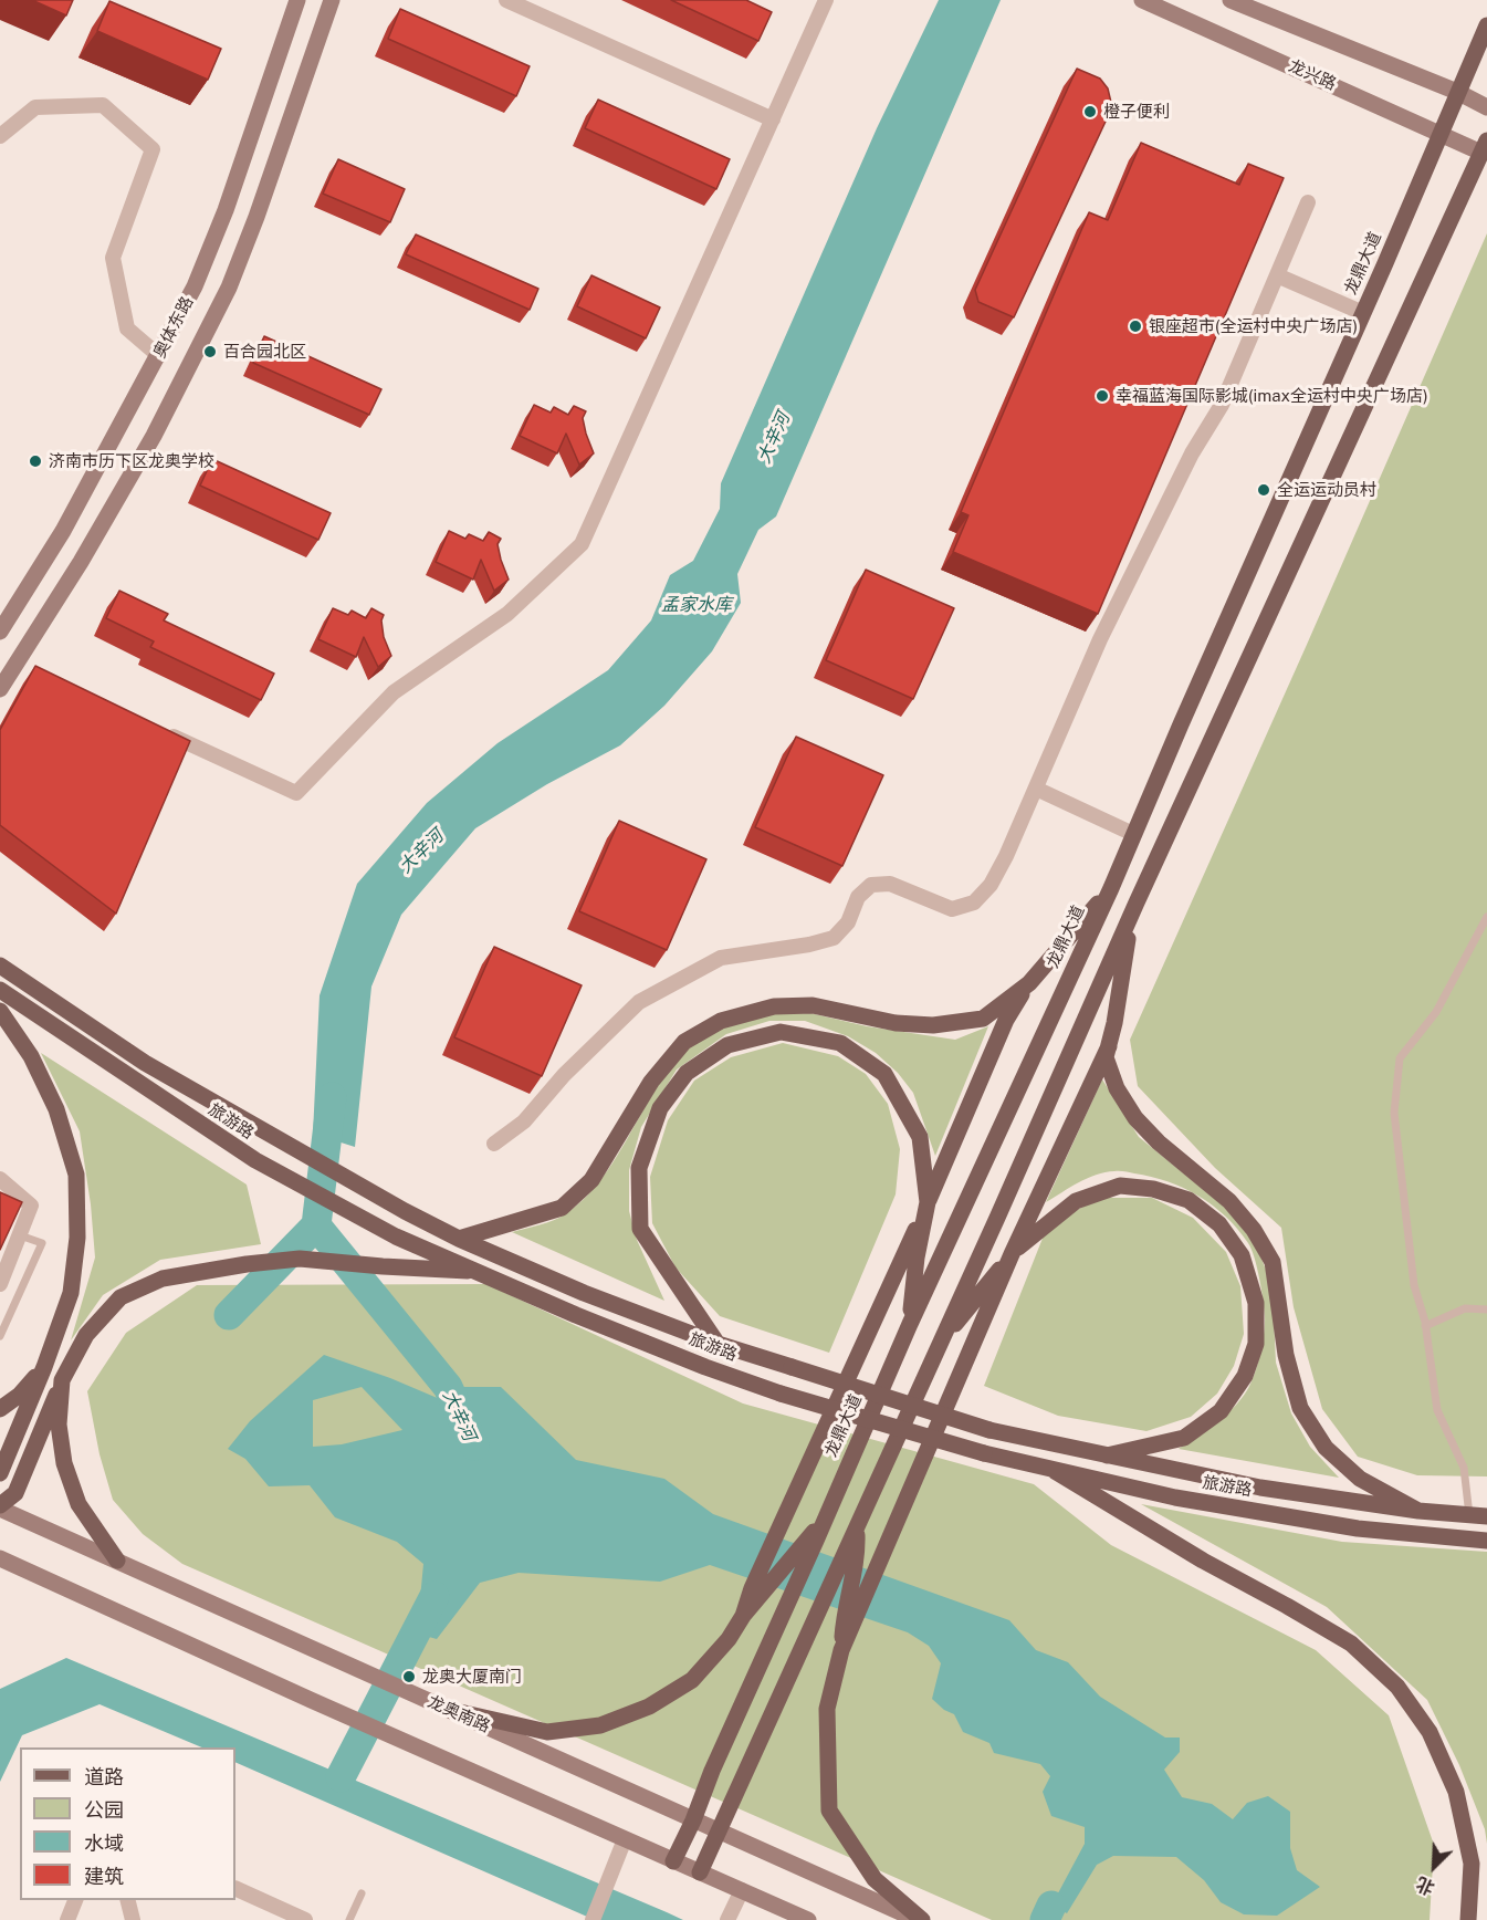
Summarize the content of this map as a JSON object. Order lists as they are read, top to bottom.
{
  "streets": {
    "main road": [
      "龙兴路",
      "龙鼎大道",
      "奥体东路",
      "旅游路",
      "龙奥南路"
    ]
  },
  "crossings": [
    ["龙兴路", "龙鼎大道"],
    ["龙鼎大道", "龙奥南路"]
  ],
  "water": ["大辛河", "孟家水库"],
  "places": [
    "橙子便利",
    "银座超市(全运村中央广场店)",
    "百合园北区",
    "幸福蓝海国际影城(imax全运村中央广场店)",
    "济南市历下区龙奥学校",
    "全运运动员村",
    "龙奥大厦南门"
  ],
  "legend": [
    "道路",
    "公园",
    "水域",
    "建筑"
  ],
  "north": "bottom left"
}
